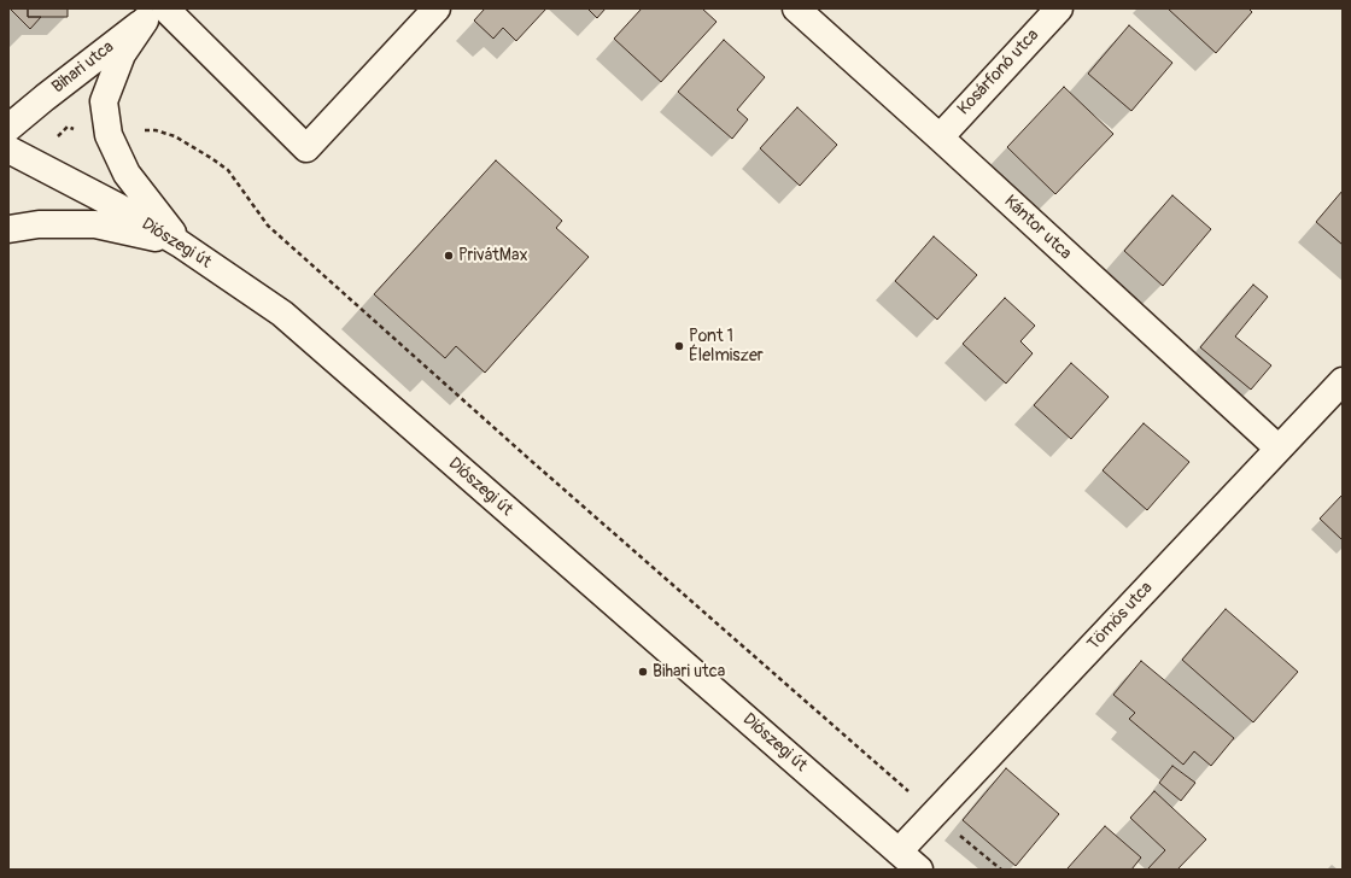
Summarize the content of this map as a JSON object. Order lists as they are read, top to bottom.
{
  "streets": {
    "street": [
      "Bihari utca",
      "Kosárfonó utca",
      "Kántor utca",
      "Diószegi út",
      "Tömös utca"
    ]
  },
  "crossings": [
    ["Kosárfonó utca", "Kántor utca"],
    ["Kántor utca", "Tömös utca"],
    ["Diószegi út", "Tömös utca"]
  ],
  "places": ["PrivátMax", "Pont 1 Élelmiszer", "Bihari utca"]
}
